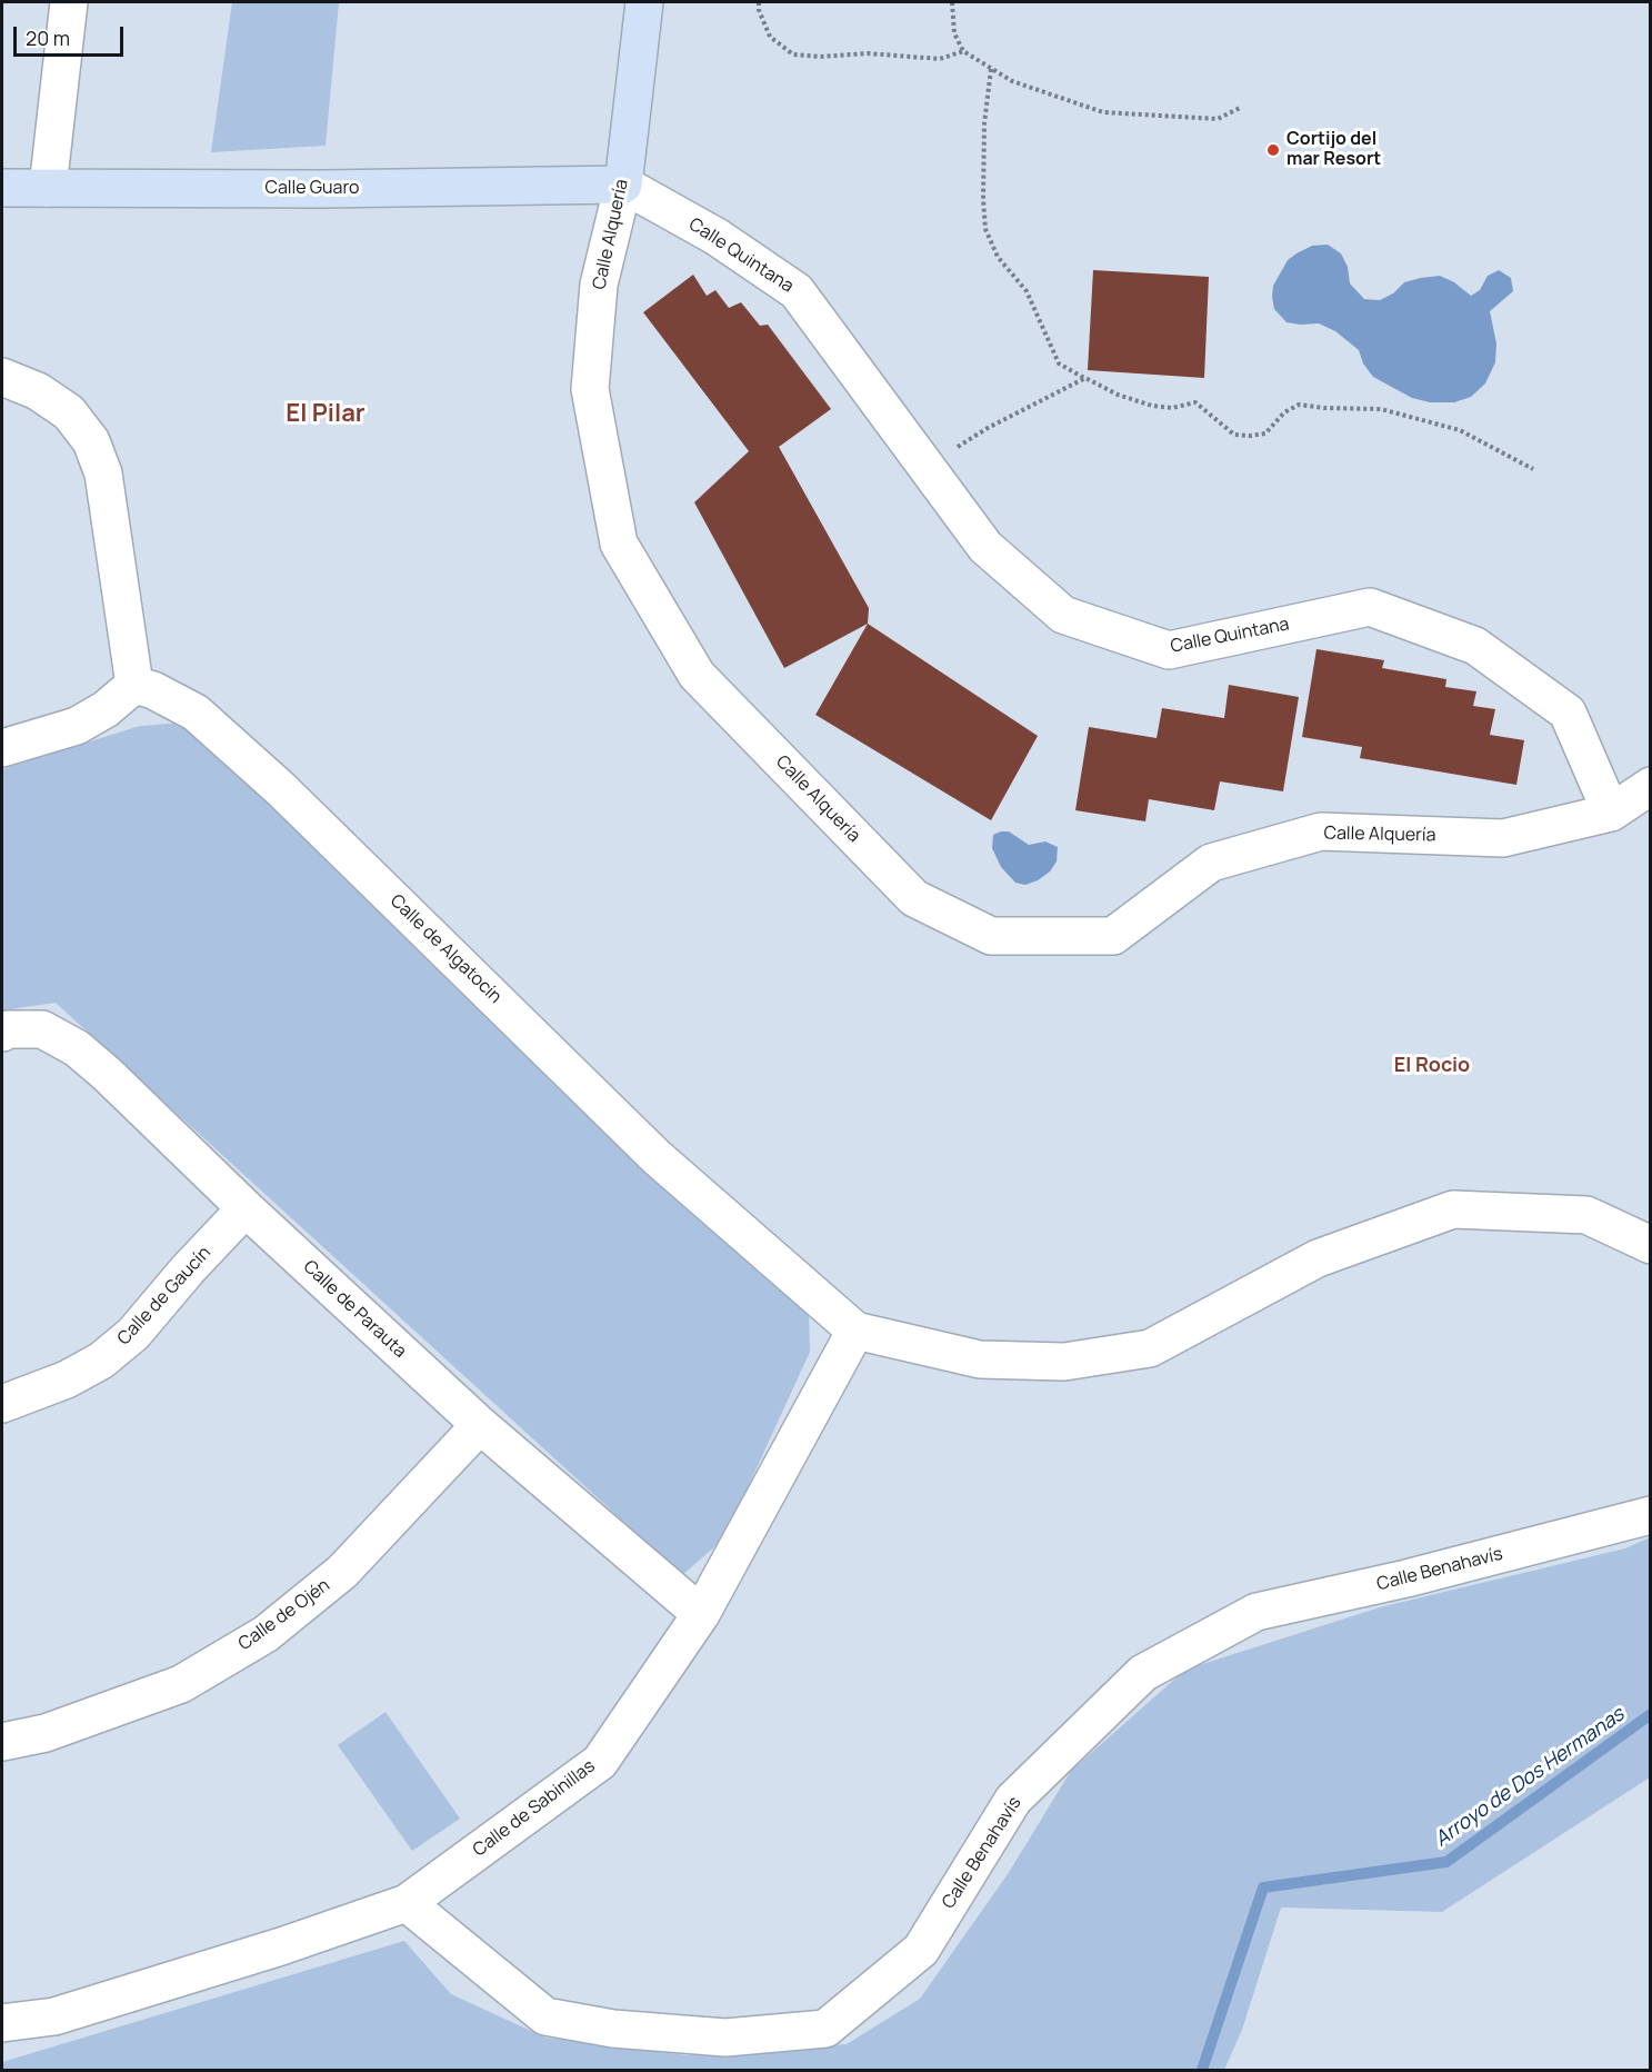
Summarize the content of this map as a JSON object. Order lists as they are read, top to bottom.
{
  "streets": {
    "street": [
      "Calle Guaro",
      "Calle Alquería",
      "Calle Quintana",
      "Calle de Algatocín",
      "Calle de Gaucín",
      "Calle de Parauta",
      "Calle Benahavís",
      "Calle de Ojén",
      "Calle de Sabinillas"
    ]
  },
  "crossings": [
    ["Calle Guaro", "Calle Alquería"],
    ["Calle Guaro", "Calle Quintana"],
    ["Calle Alquería", "Calle Quintana"],
    ["Calle de Algatocín", "Calle de Sabinillas"],
    ["Calle de Gaucín", "Calle de Parauta"],
    ["Calle de Parauta", "Calle de Ojén"],
    ["Calle de Parauta", "Calle de Sabinillas"],
    ["Calle Benahavís", "Calle de Sabinillas"]
  ],
  "districts": ["El Pilar", "El Rocio"],
  "water": ["Arroyo de Dos Hermanas"],
  "places": ["Cortijo del mar Resort"],
  "scale_bar": "20 m"
}
